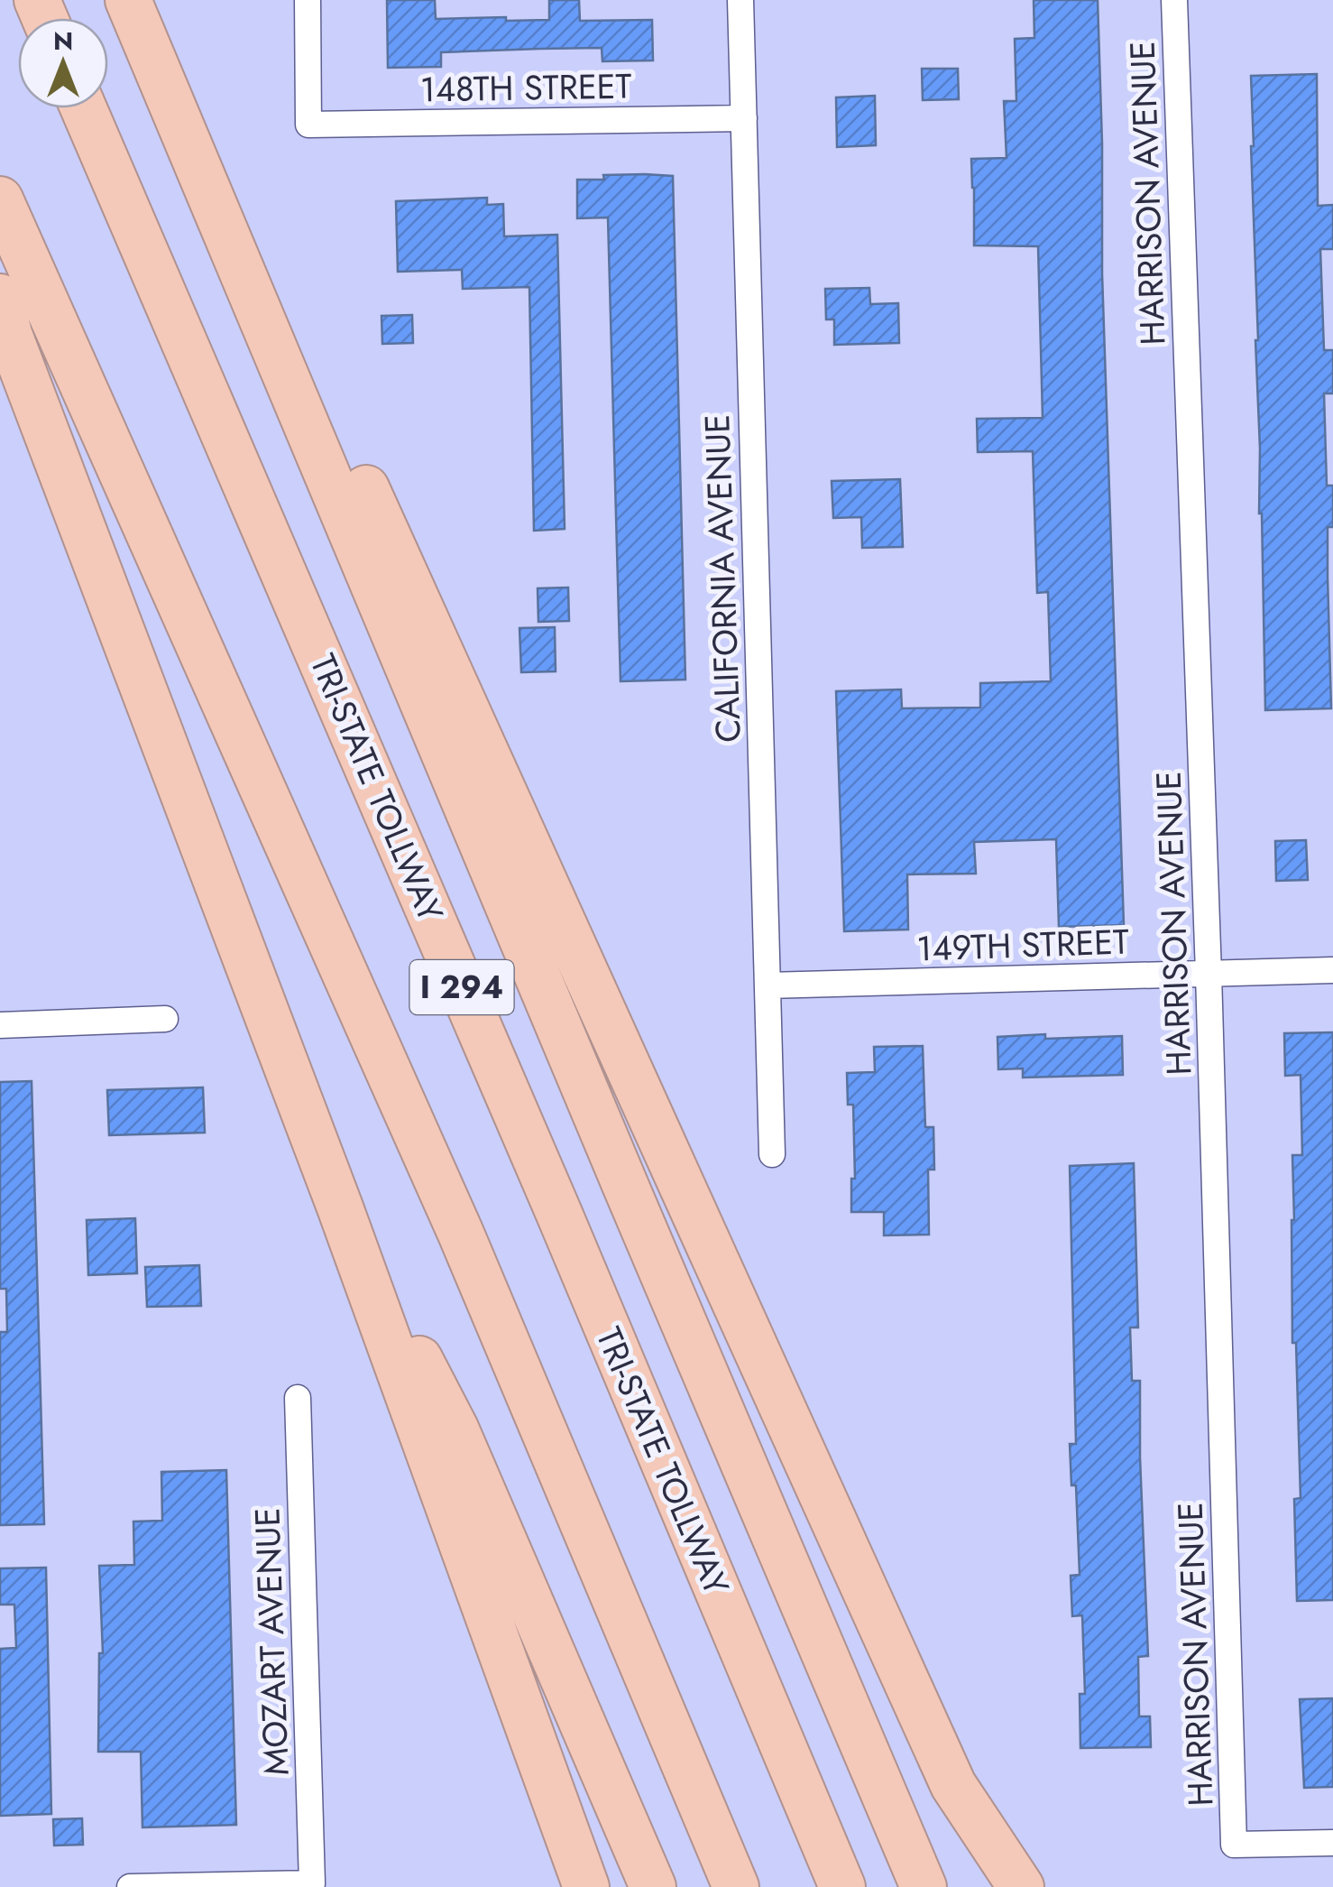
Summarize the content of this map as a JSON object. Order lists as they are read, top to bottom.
{
  "streets": {
    "highway": ["TRI-STATE TOLLWAY", "I 294"],
    "street": [
      "148TH STREET",
      "HARRISON AVENUE",
      "CALIFORNIA AVENUE",
      "149TH STREET",
      "MOZART AVENUE"
    ]
  },
  "crossings": [
    ["148TH STREET", "CALIFORNIA AVENUE"],
    ["HARRISON AVENUE", "149TH STREET"],
    ["CALIFORNIA AVENUE", "149TH STREET"]
  ],
  "north": "top"
}
